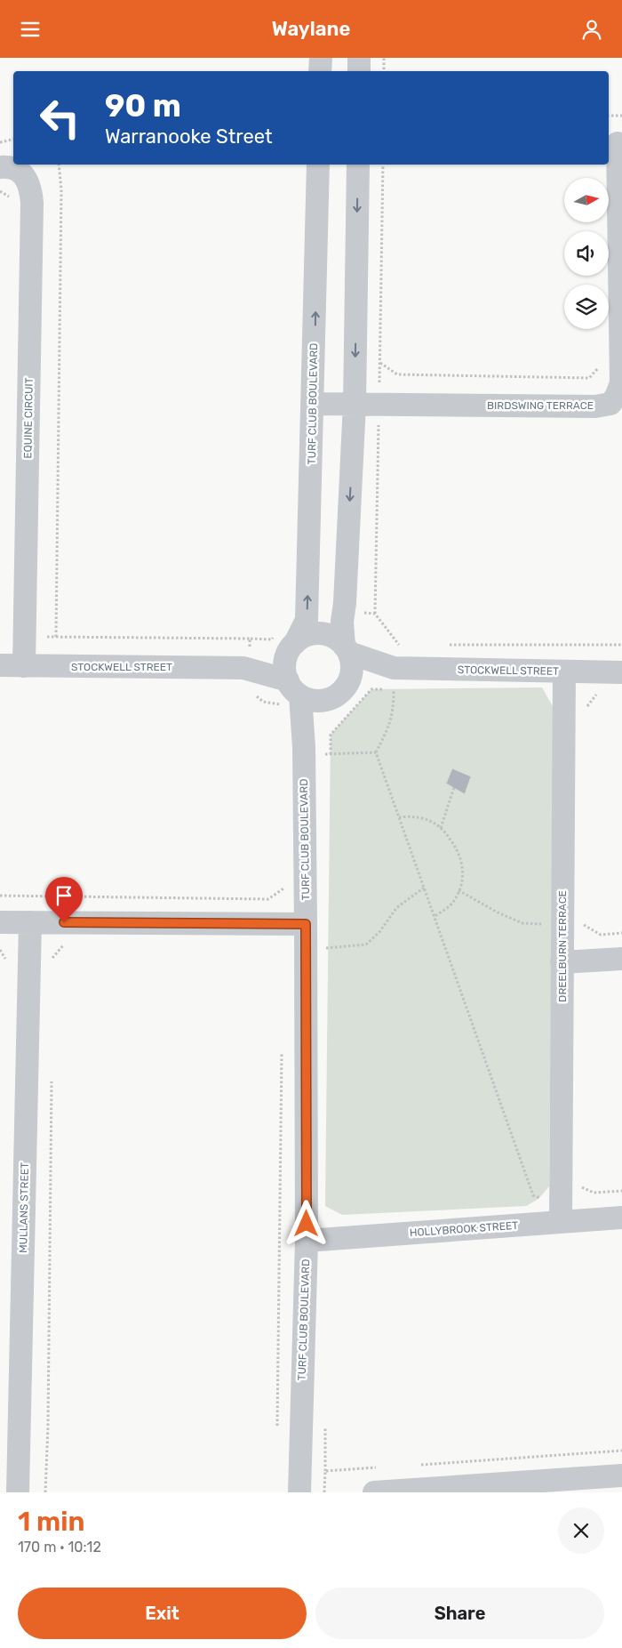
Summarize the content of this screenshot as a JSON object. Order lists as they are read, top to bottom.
{
  "streets": {
    "street": [
      "TURF CLUB BOULEVARD",
      "BIRDSWING TERRACE",
      "EQUINE CIRCUIT",
      "STOCKWELL STREET",
      "DREELBURN TERRACE",
      "MULLANS STREET",
      "HOLLYBROOK STREET"
    ]
  },
  "crossings": [
    ["TURF CLUB BOULEVARD", "BIRDSWING TERRACE"],
    ["TURF CLUB BOULEVARD", "STOCKWELL STREET"],
    ["TURF CLUB BOULEVARD", "HOLLYBROOK STREET"],
    ["EQUINE CIRCUIT", "STOCKWELL STREET"],
    ["STOCKWELL STREET", "DREELBURN TERRACE"],
    ["DREELBURN TERRACE", "HOLLYBROOK STREET"]
  ],
  "north": "right",
  "page": {
    "header": "Waylane",
    "turn": ["90 m", "Warranooke Street"],
    "heading": ["1 min", "170 m · 10:12"],
    "buttons": ["Exit", "Share"]
  }
}
